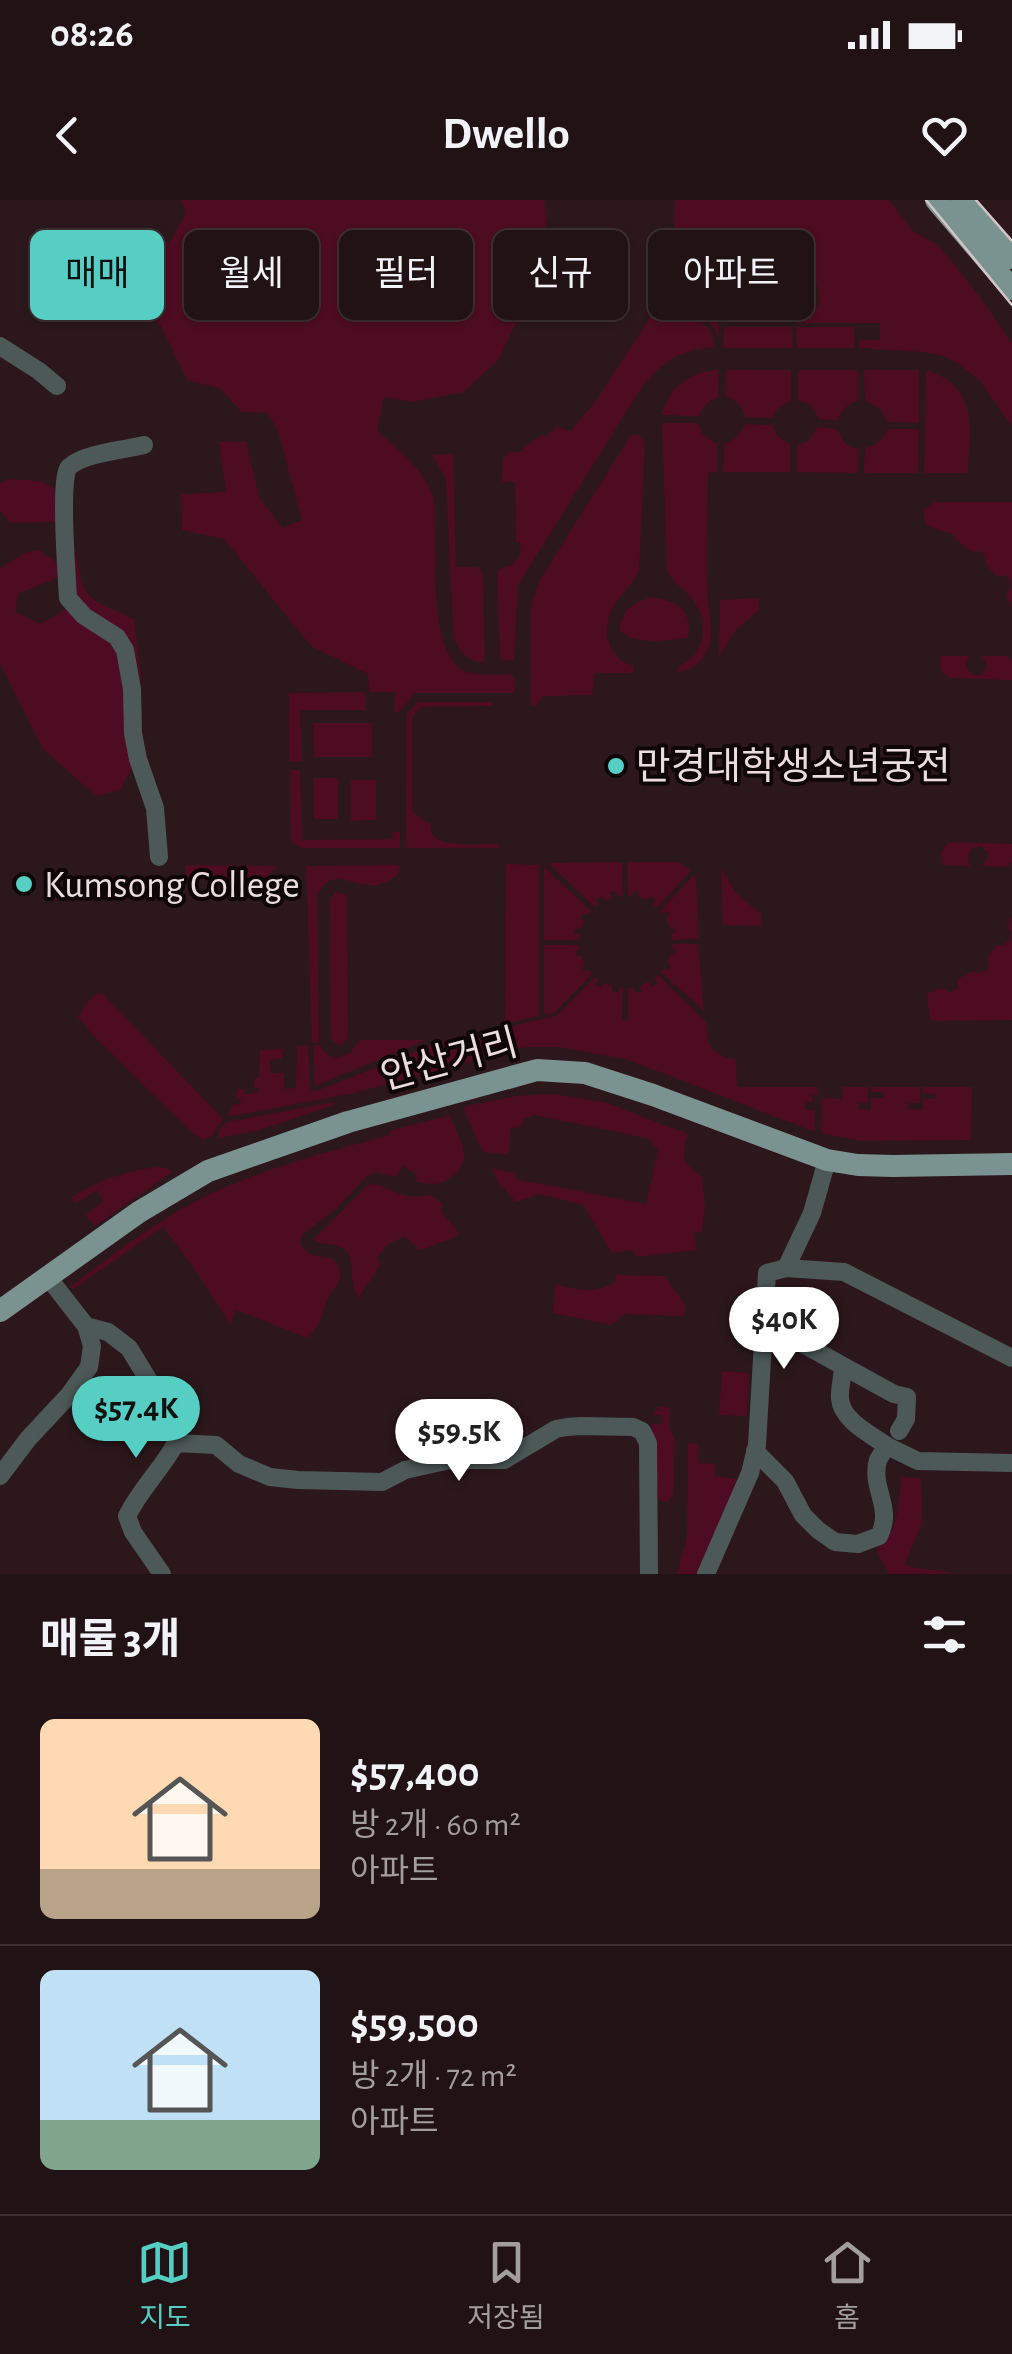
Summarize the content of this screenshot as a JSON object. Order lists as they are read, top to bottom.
{
  "streets": {
    "main road": ["안산거리"]
  },
  "places": ["만경대학생소년궁전", "Kumsong College"],
  "page": {
    "status": "08:26",
    "header": "Dwello",
    "chip": [
      "매매",
      "월세",
      "필터",
      "신규",
      "아파트"
    ],
    "price": ["$40K", "$57.4K", "$59.5K"],
    "heading": "매물 3개",
    "list": [
      {
        "name": "$57,400",
        "note": "방 2개 · 60 m² · 아파트"
      },
      {
        "name": "$59,500",
        "note": "방 2개 · 72 m² · 아파트"
      }
    ],
    "tabs": ["지도", "저장됨", "홈"]
  }
}
